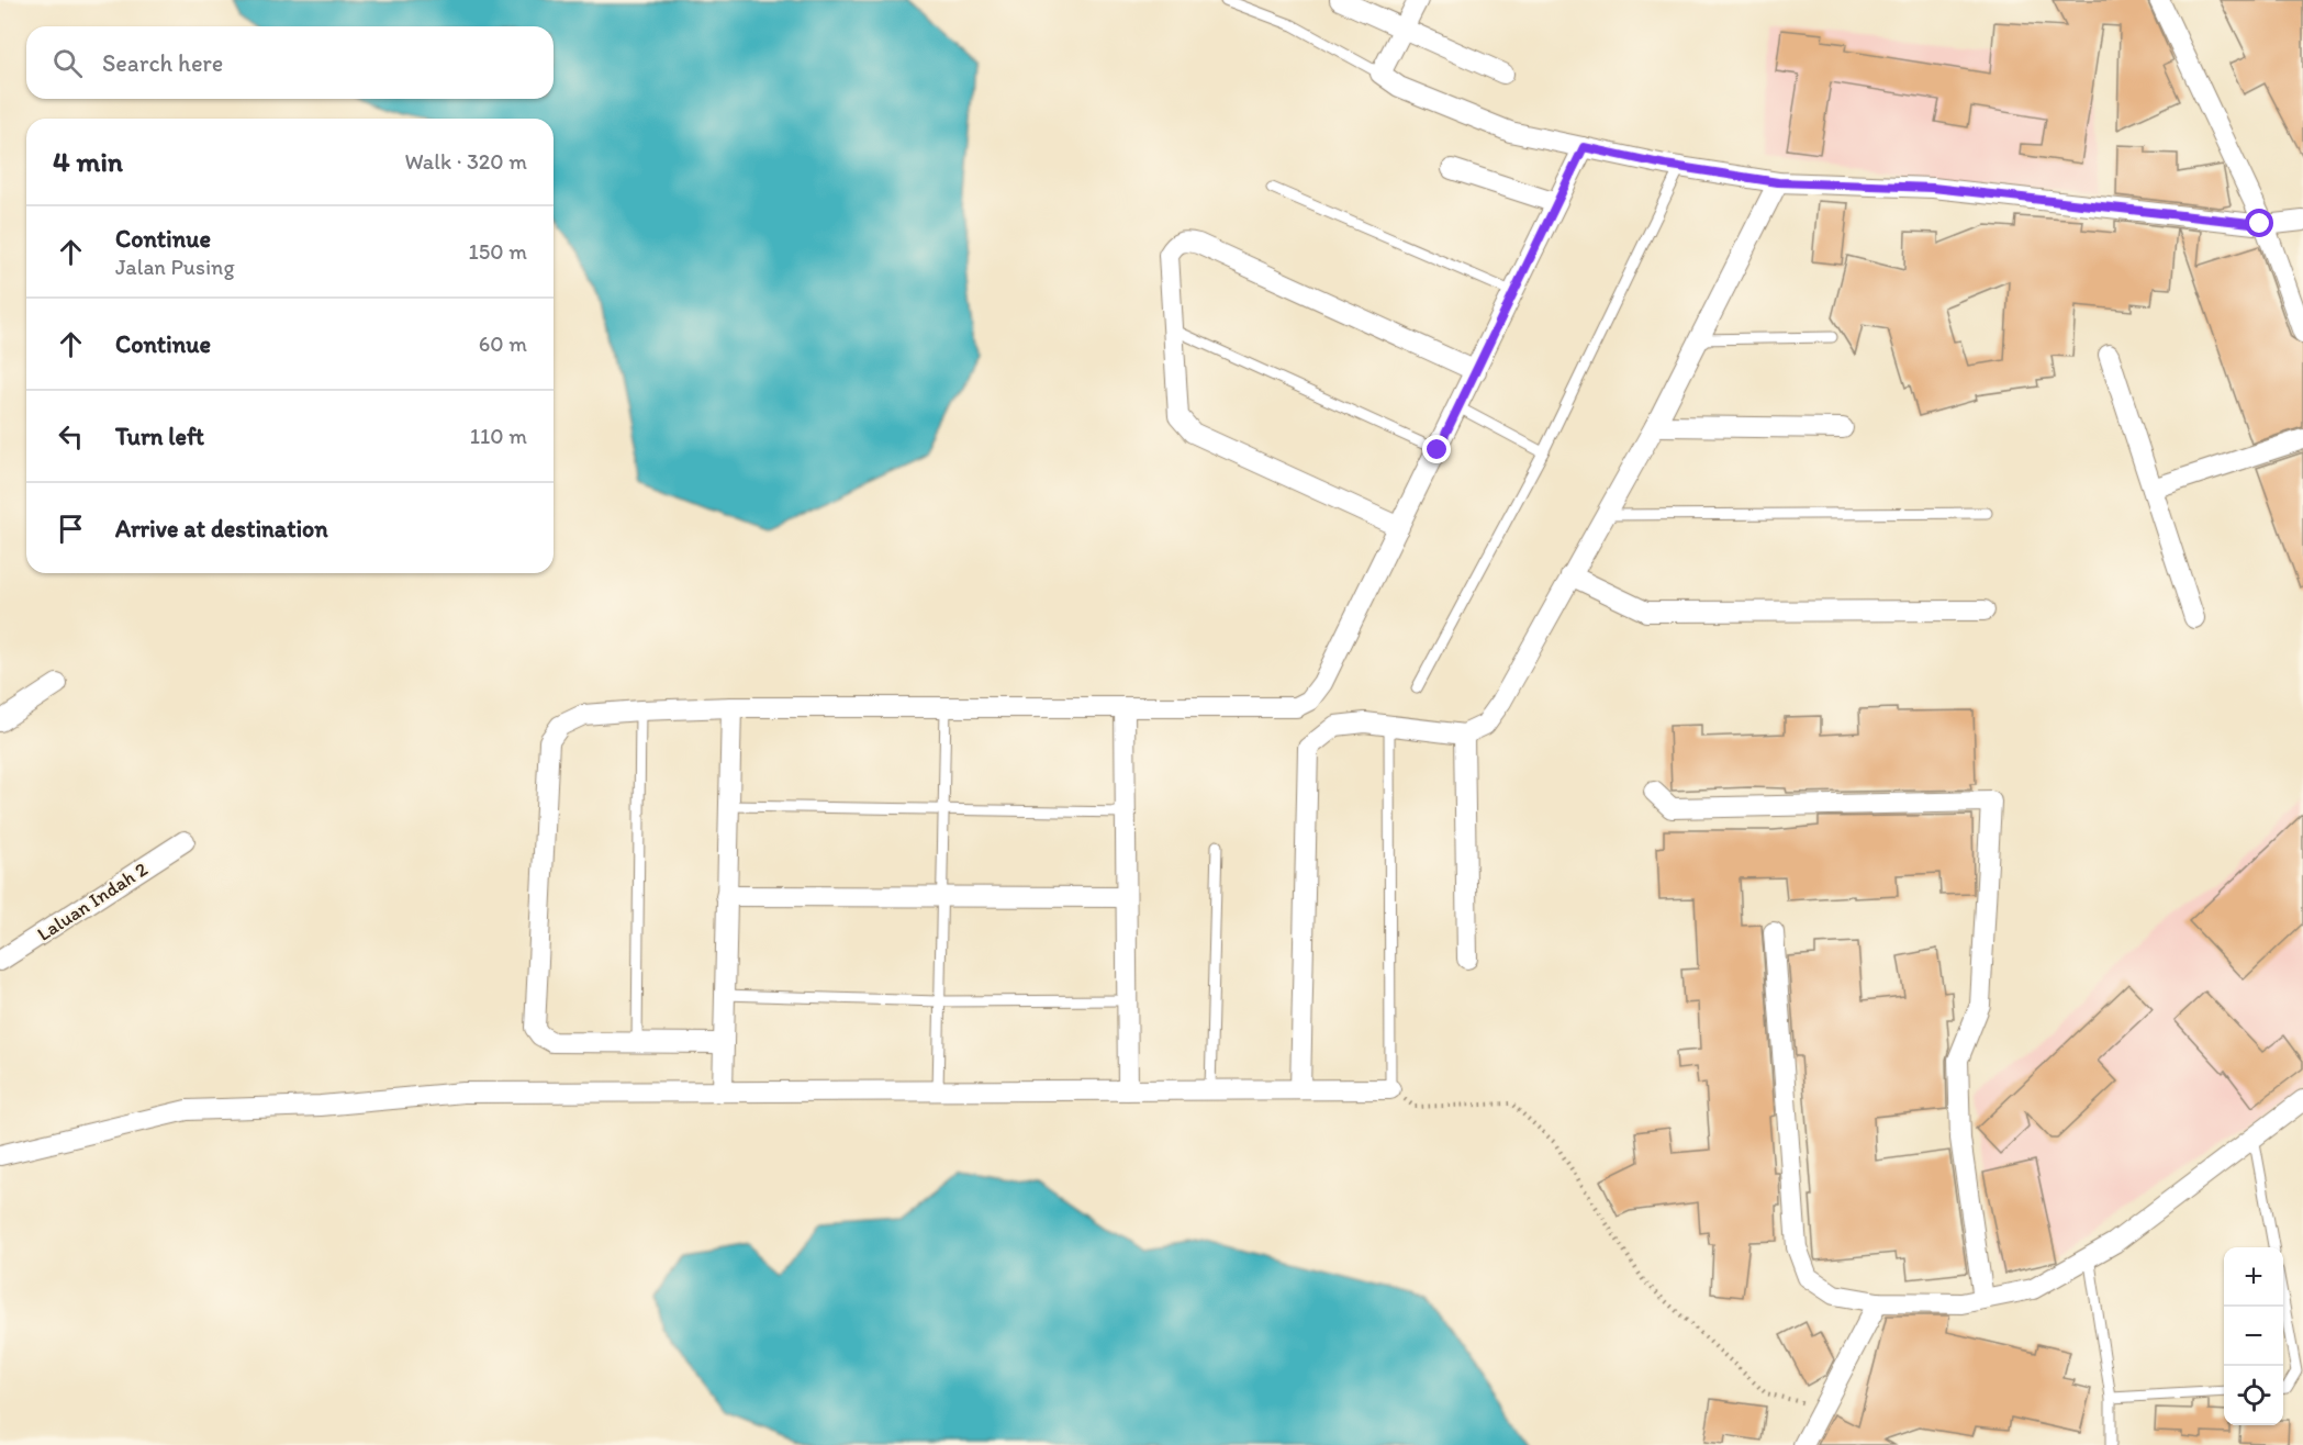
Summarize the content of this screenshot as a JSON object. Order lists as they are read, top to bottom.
{
  "streets": {
    "street": ["Laluan Indah 2"]
  },
  "page": {
    "search": "Search here",
    "heading": ["4 min", "Walk · 320 m"],
    "list": [
      ["Continue", "Jalan Pusing", "150 m"],
      ["Continue", "60 m"],
      ["Turn left", "110 m"],
      "Arrive at destination"
    ],
    "map_buttons": ["+", "−"]
  }
}
